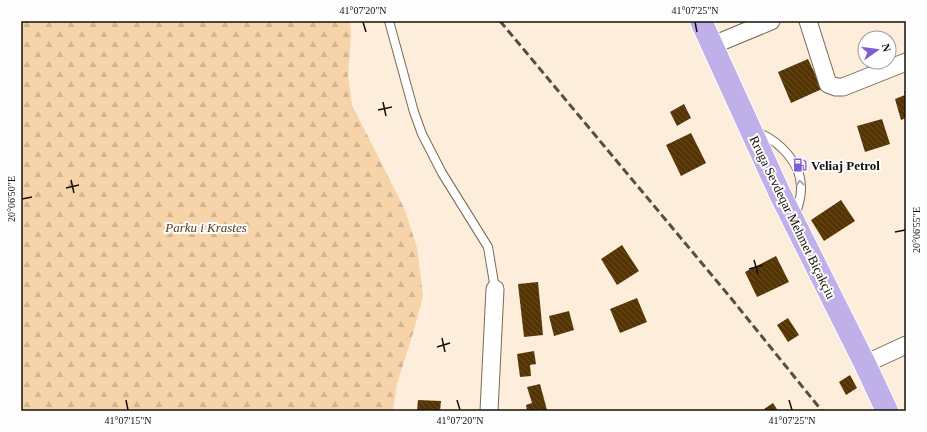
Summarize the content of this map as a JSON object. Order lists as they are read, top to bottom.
{
  "streets": {
    "main road": ["Rruga Sevdeqar Mehmet Biçakçiu"]
  },
  "parks": ["Parku i Krastes"],
  "places": {
    "fuel station": ["Veliaj Petrol"]
  },
  "north": "right",
  "coordinates": [
    "41°07'20\"N",
    "41°07'25\"N",
    "20°06'50\"E",
    "20°06'55\"E",
    "41°07'15\"N"
  ]
}
